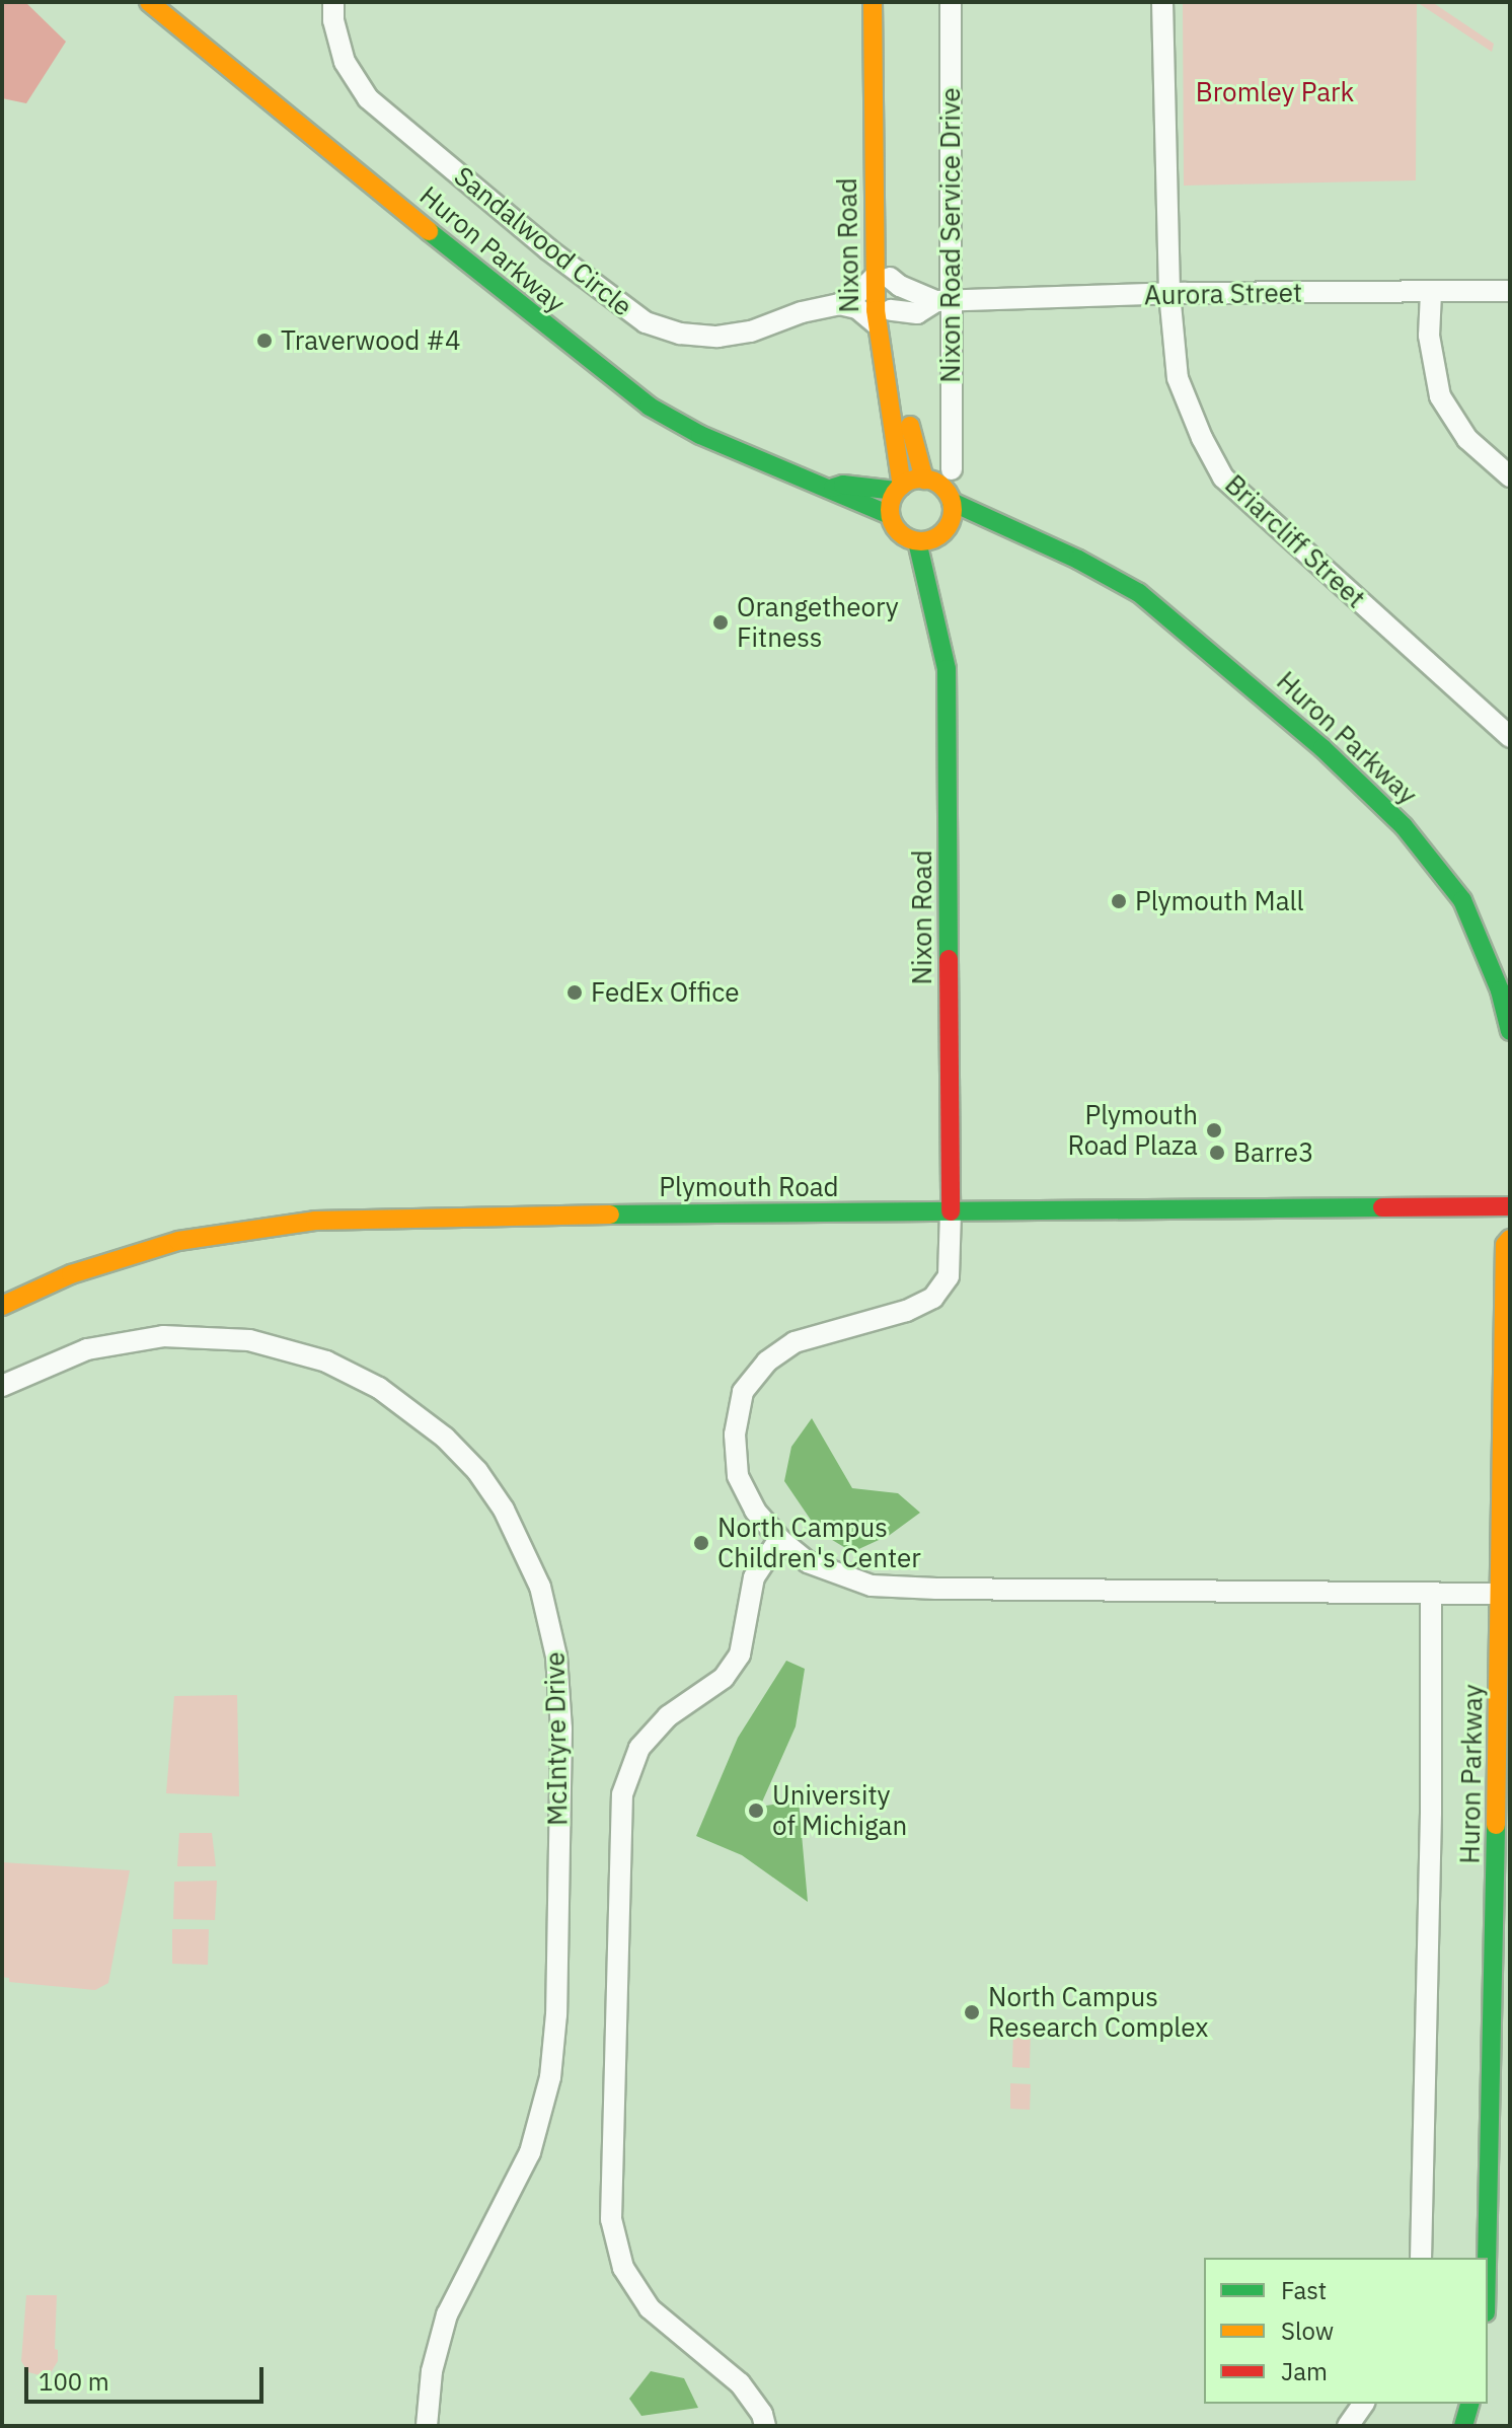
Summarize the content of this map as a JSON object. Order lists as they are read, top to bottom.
{
  "streets": {
    "main road": ["Nixon Road", "Huron Parkway", "Plymouth Road"],
    "street": [
      "Nixon Road Service Drive",
      "Sandalwood Circle",
      "Aurora Street",
      "Briarcliff Street",
      "McIntyre Drive"
    ]
  },
  "crossings": [
    ["Nixon Road Service Drive", "Aurora Street"],
    ["Sandalwood Circle", "Nixon Road"],
    ["Sandalwood Circle", "Aurora Street"],
    ["Nixon Road", "Huron Parkway"],
    ["Nixon Road", "Aurora Street"],
    ["Nixon Road", "Plymouth Road"],
    ["Aurora Street", "Briarcliff Street"]
  ],
  "parks": ["Bromley Park"],
  "places": [
    "Traverwood #4",
    "Orangetheory Fitness",
    "Plymouth Mall",
    "FedEx Office",
    "Plymouth Road Plaza",
    "Barre3",
    "North Campus Children's Center",
    "University of Michigan",
    "North Campus Research Complex"
  ],
  "legend": ["Fast", "Slow", "Jam"],
  "scale_bar": "100 m"
}
